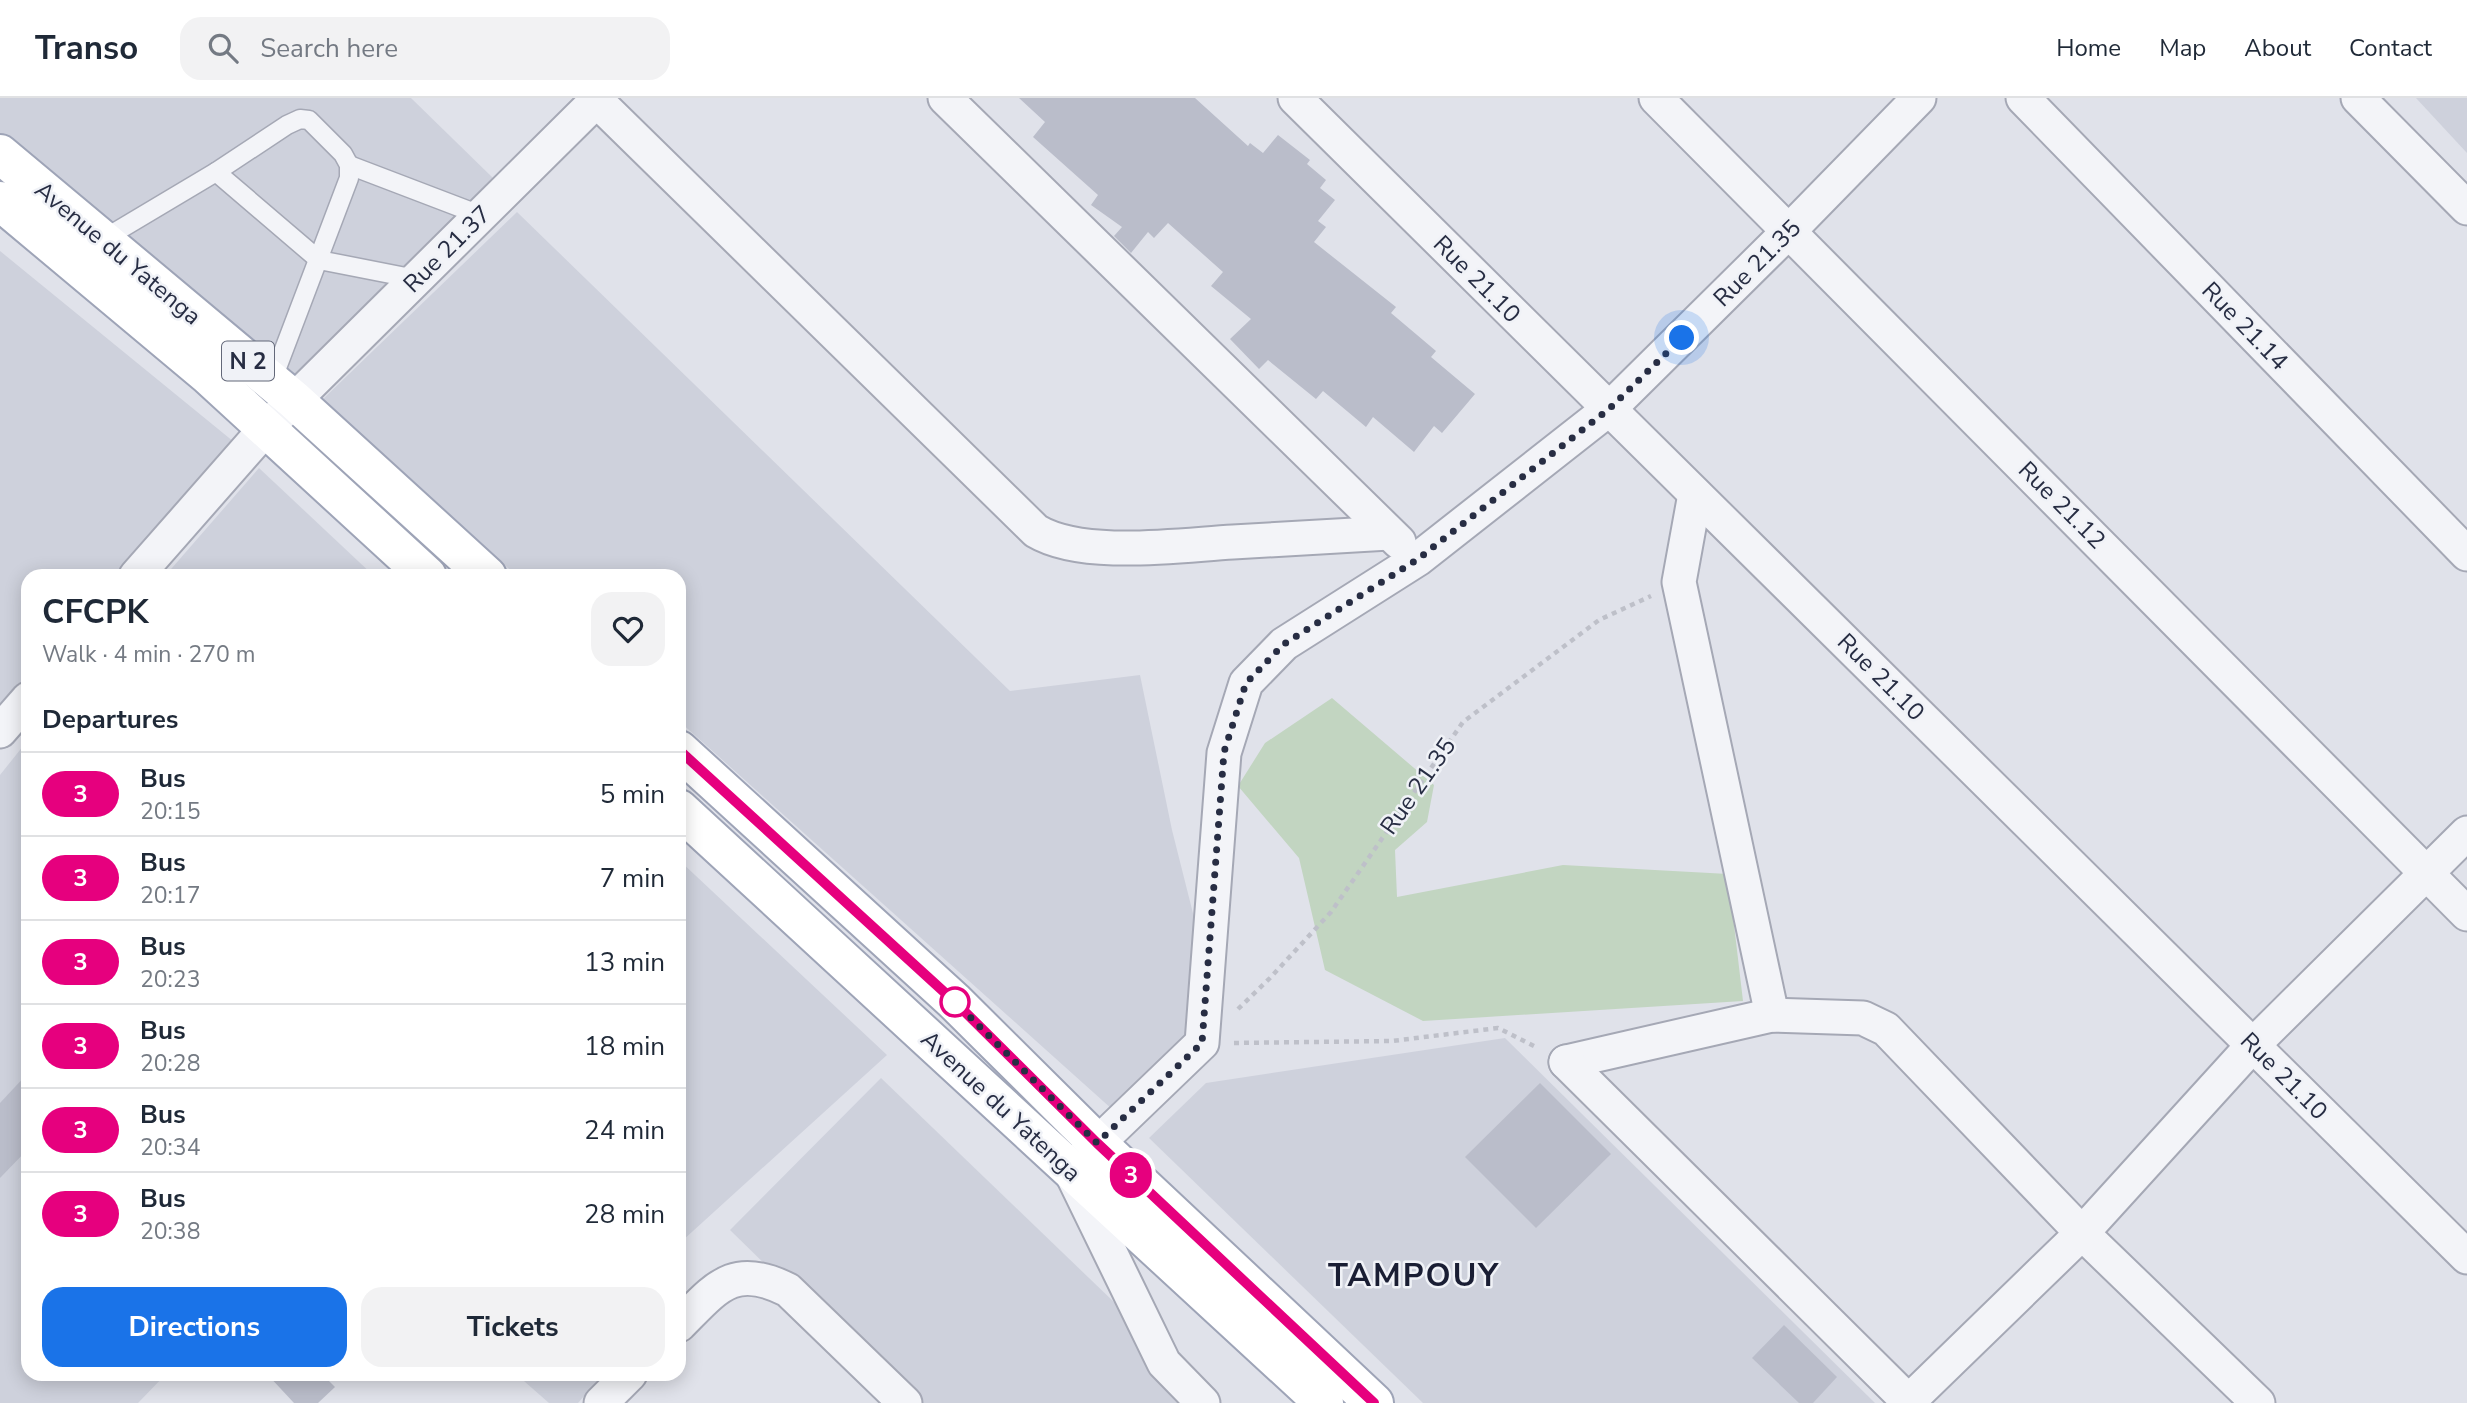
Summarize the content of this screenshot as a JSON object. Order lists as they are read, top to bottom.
{
  "streets": {
    "main road": ["Avenue du Yatenga", "N 2"],
    "street": [
      "Rue 21.37",
      "Rue 21.35",
      "Rue 21.10",
      "Rue 21.14",
      "Rue 21.12"
    ]
  },
  "crossings": [
    ["Rue 21.37", "Avenue du Yatenga"],
    ["Rue 21.35", "Rue 21.10"],
    ["Rue 21.35", "Rue 21.12"]
  ],
  "districts": ["TAMPOUY"],
  "lines": ["bus line 3"],
  "page": {
    "header": "Transo",
    "search": "Search here",
    "nav": [
      "Home",
      "Map",
      "About",
      "Contact"
    ],
    "on_map": "3",
    "heading": [
      ["CFCPK", "Walk · 4 min · 270 m"],
      "Departures"
    ],
    "list": [
      {
        "mark": "3",
        "name": "Bus",
        "note": "20:15",
        "value": "5 min"
      },
      {
        "mark": "3",
        "name": "Bus",
        "note": "20:17",
        "value": "7 min"
      },
      {
        "mark": "3",
        "name": "Bus",
        "note": "20:23",
        "value": "13 min"
      },
      {
        "mark": "3",
        "name": "Bus",
        "note": "20:28",
        "value": "18 min"
      },
      {
        "mark": "3",
        "name": "Bus",
        "note": "20:34",
        "value": "24 min"
      },
      {
        "mark": "3",
        "name": "Bus",
        "note": "20:38",
        "value": "28 min"
      }
    ],
    "buttons": ["Directions", "Tickets"]
  }
}
